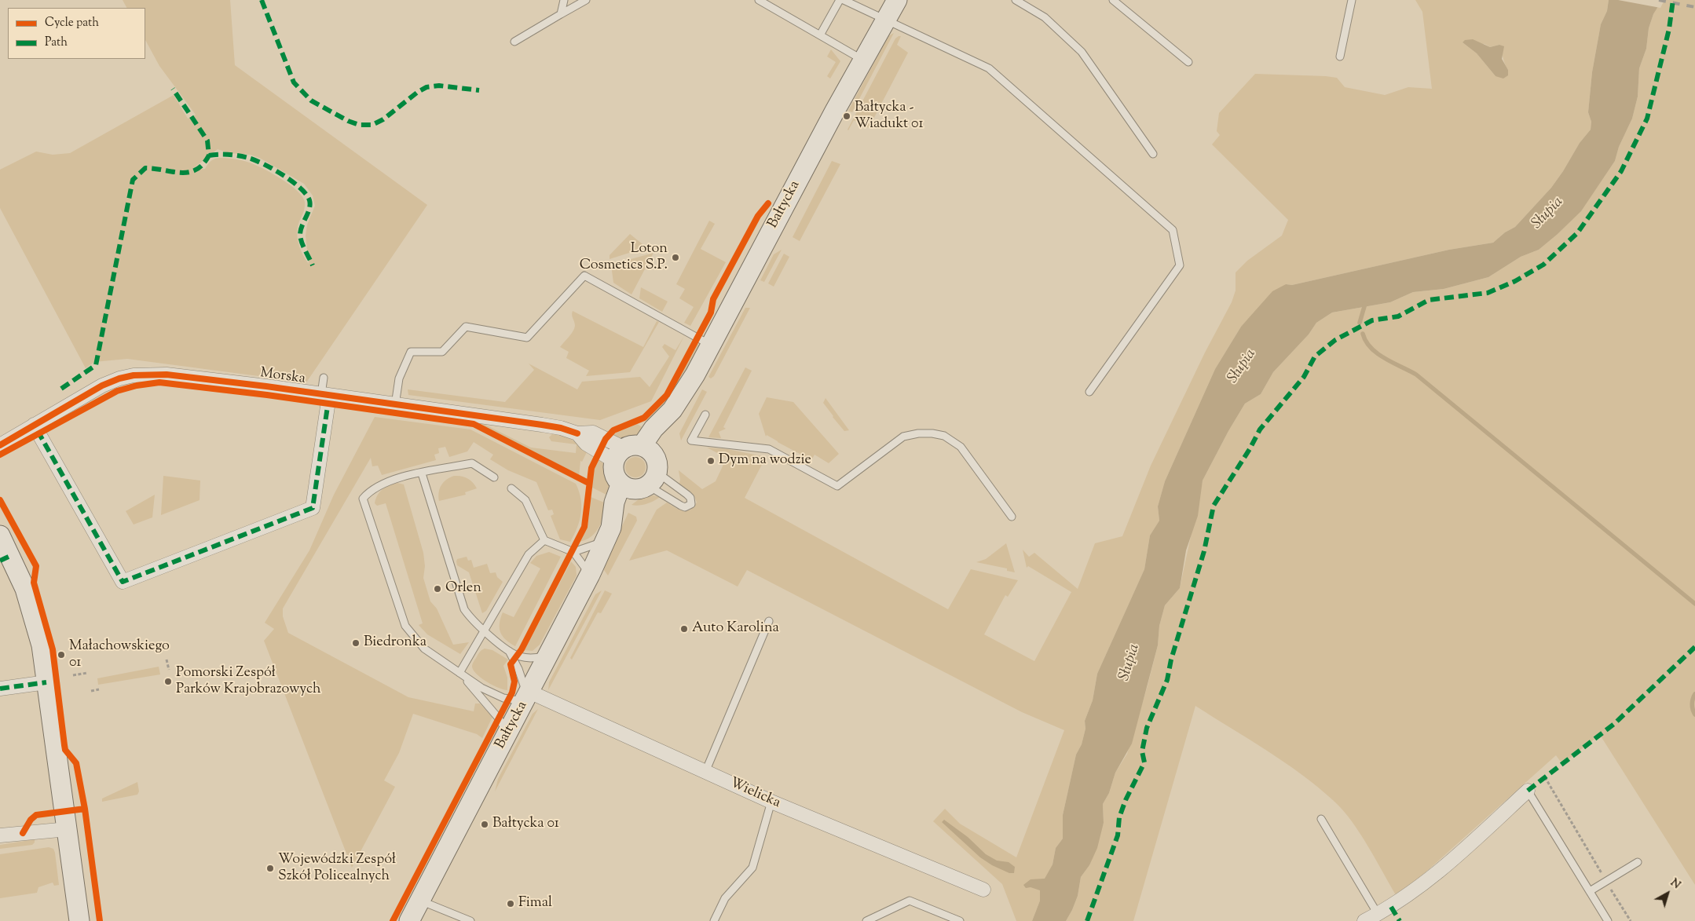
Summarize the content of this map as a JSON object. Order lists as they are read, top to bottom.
{
  "streets": {
    "main road": ["Bałtycka"],
    "street": ["Morska", "Wielicka"]
  },
  "crossings": [
    ["Bałtycka", "Morska"],
    ["Bałtycka", "Wielicka"]
  ],
  "water": ["Słupia"],
  "places": [
    "Bałtycka - Wiadukt 01",
    "Loton Cosmetics S.P.",
    "Dym na wodzie",
    "Orlen",
    "Auto Karolina",
    "Biedronka",
    "Małachowskiego 01",
    "Pomorski Zespół Parków Krajobrazowych",
    "Bałtycka 01",
    "Wojewódzki Zespół Szkół Policealnych",
    "Fimal"
  ],
  "legend": ["Cycle path", "Path"],
  "north": "top right"
}
